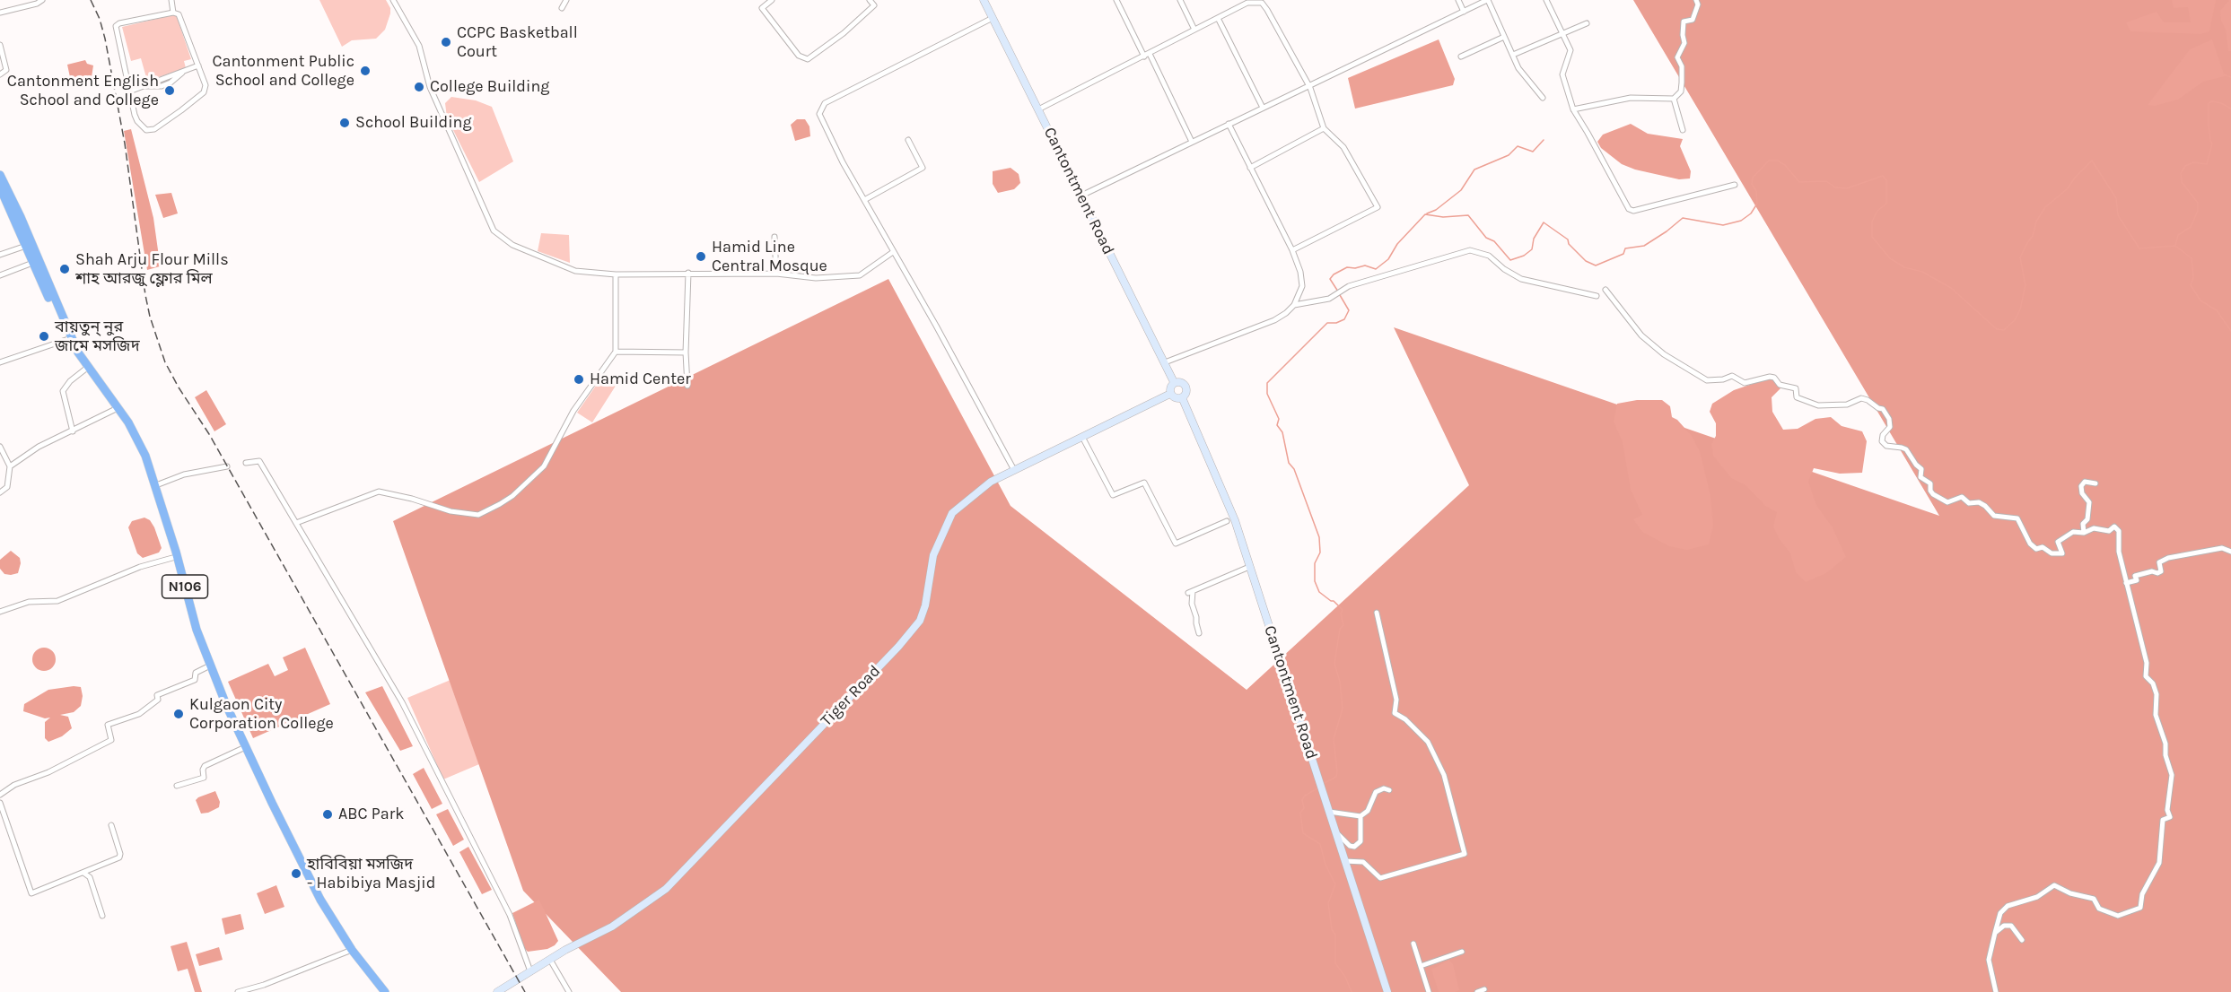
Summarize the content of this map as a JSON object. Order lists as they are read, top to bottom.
{
  "streets": {
    "highway": ["N106"],
    "street": ["Cantontment Road", "Tiger Road"]
  },
  "crossings": [
    ["Cantontment Road", "Tiger Road"]
  ],
  "places": [
    "CCPC Basketball Court",
    "Cantonment Public School and College",
    "College Building",
    "Cantonment English School and College",
    "School Building",
    "Hamid Line Central Mosque",
    "Shah Arju Flour Mills শাহ আরজু ফ্লোর মিল",
    "বায়তুন্ নুর জামে মসজিদ",
    "Hamid Center",
    "Kulgaon City Corporation College",
    "ABC Park",
    "হাবিবিয়া মসজিদ - Habibiya Masjid"
  ]
}
